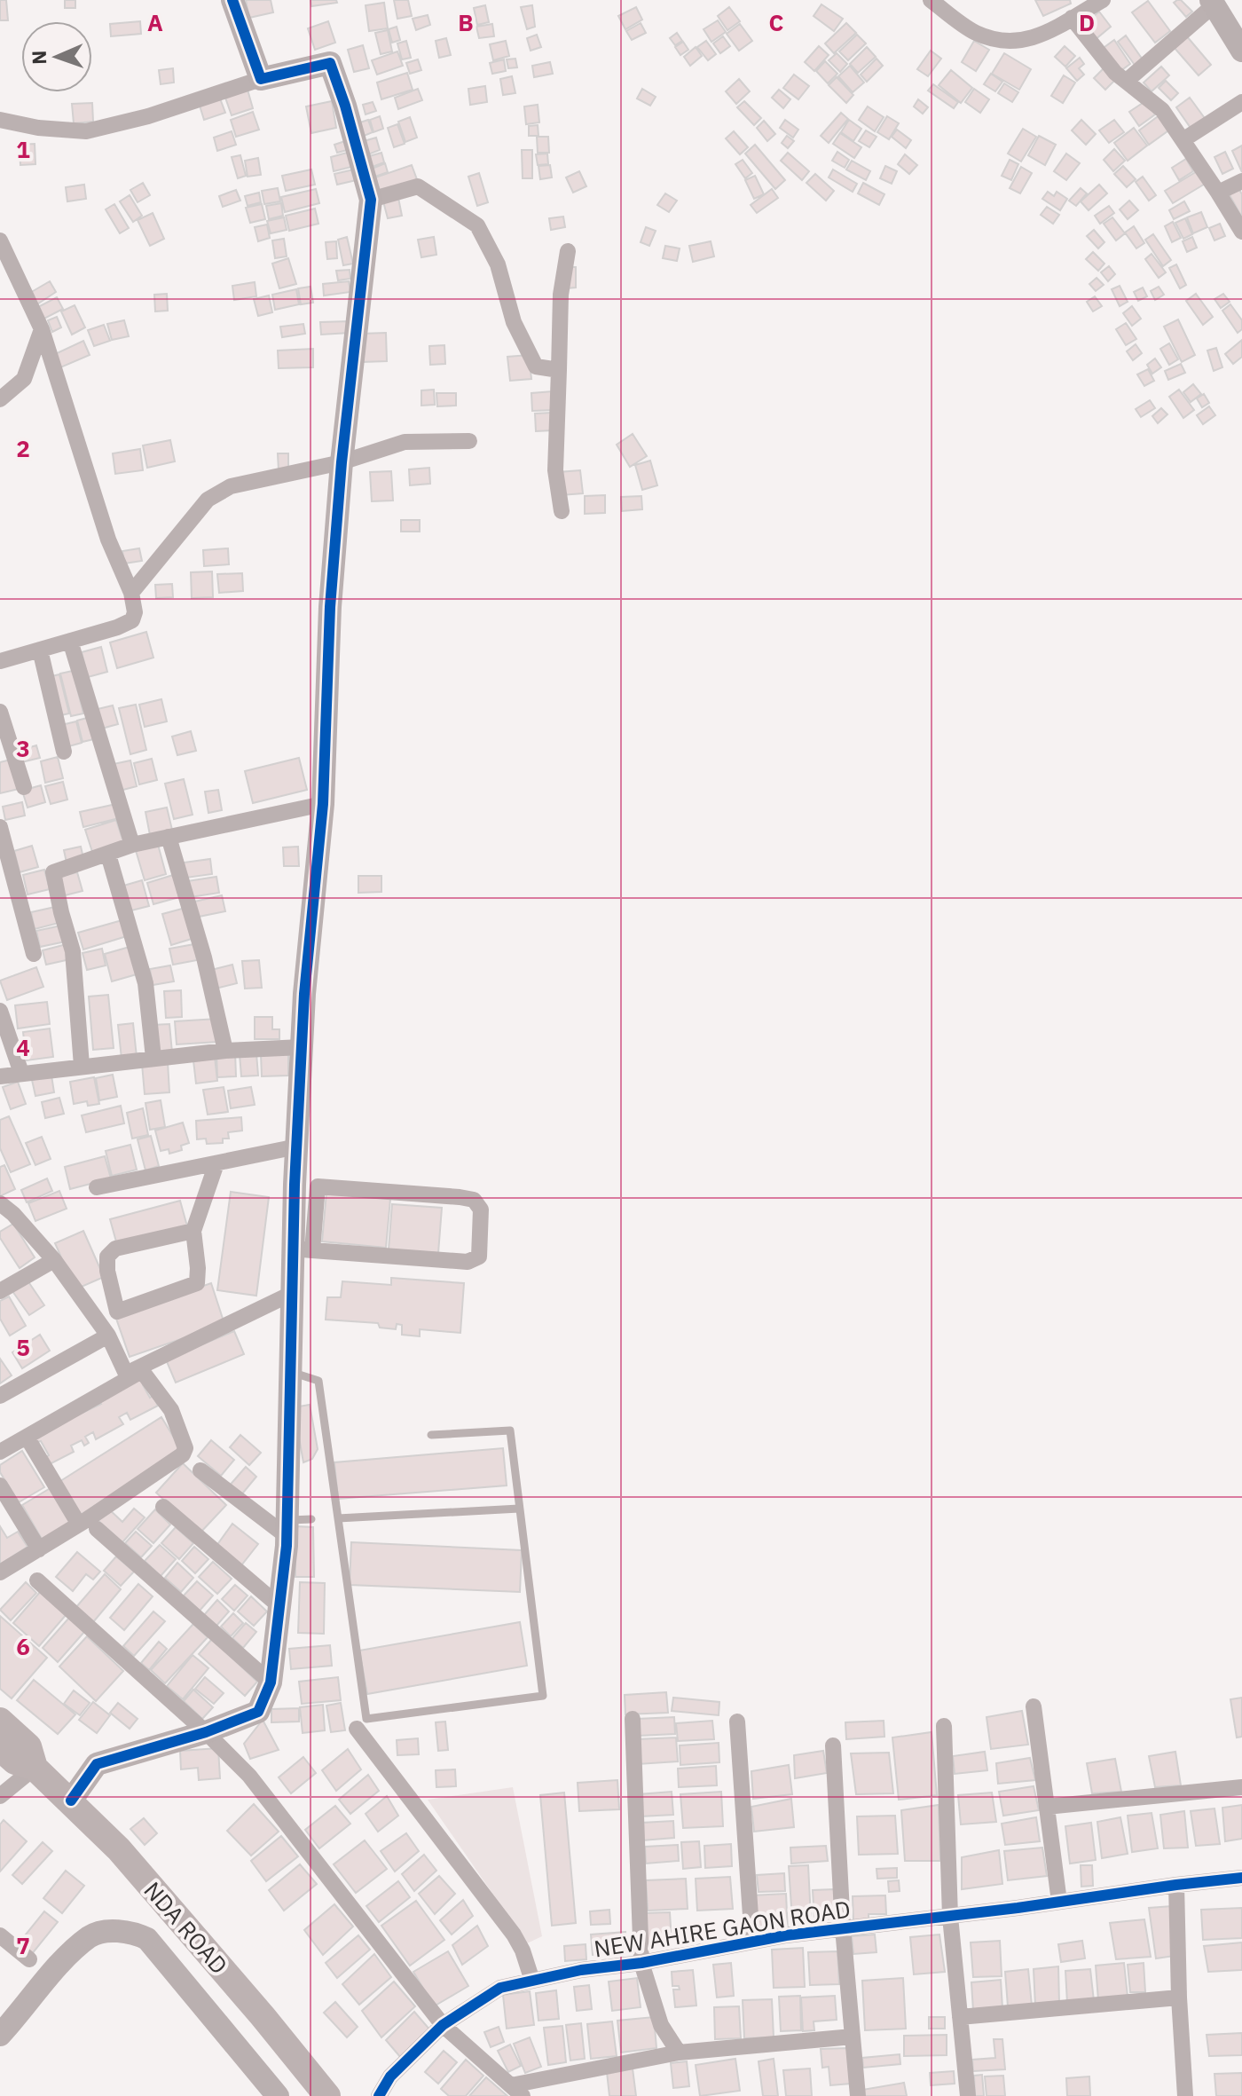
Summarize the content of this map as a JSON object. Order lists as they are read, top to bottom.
{
  "streets": {
    "main road": ["NDA ROAD"],
    "street": ["NEW AHIRE GAON ROAD"]
  },
  "north": "left",
  "grid": {
    "columns": [
      "A",
      "B",
      "C",
      "D"
    ],
    "rows": [
      "1",
      "2",
      "3",
      "4",
      "5",
      "6",
      "7"
    ]
  }
}
